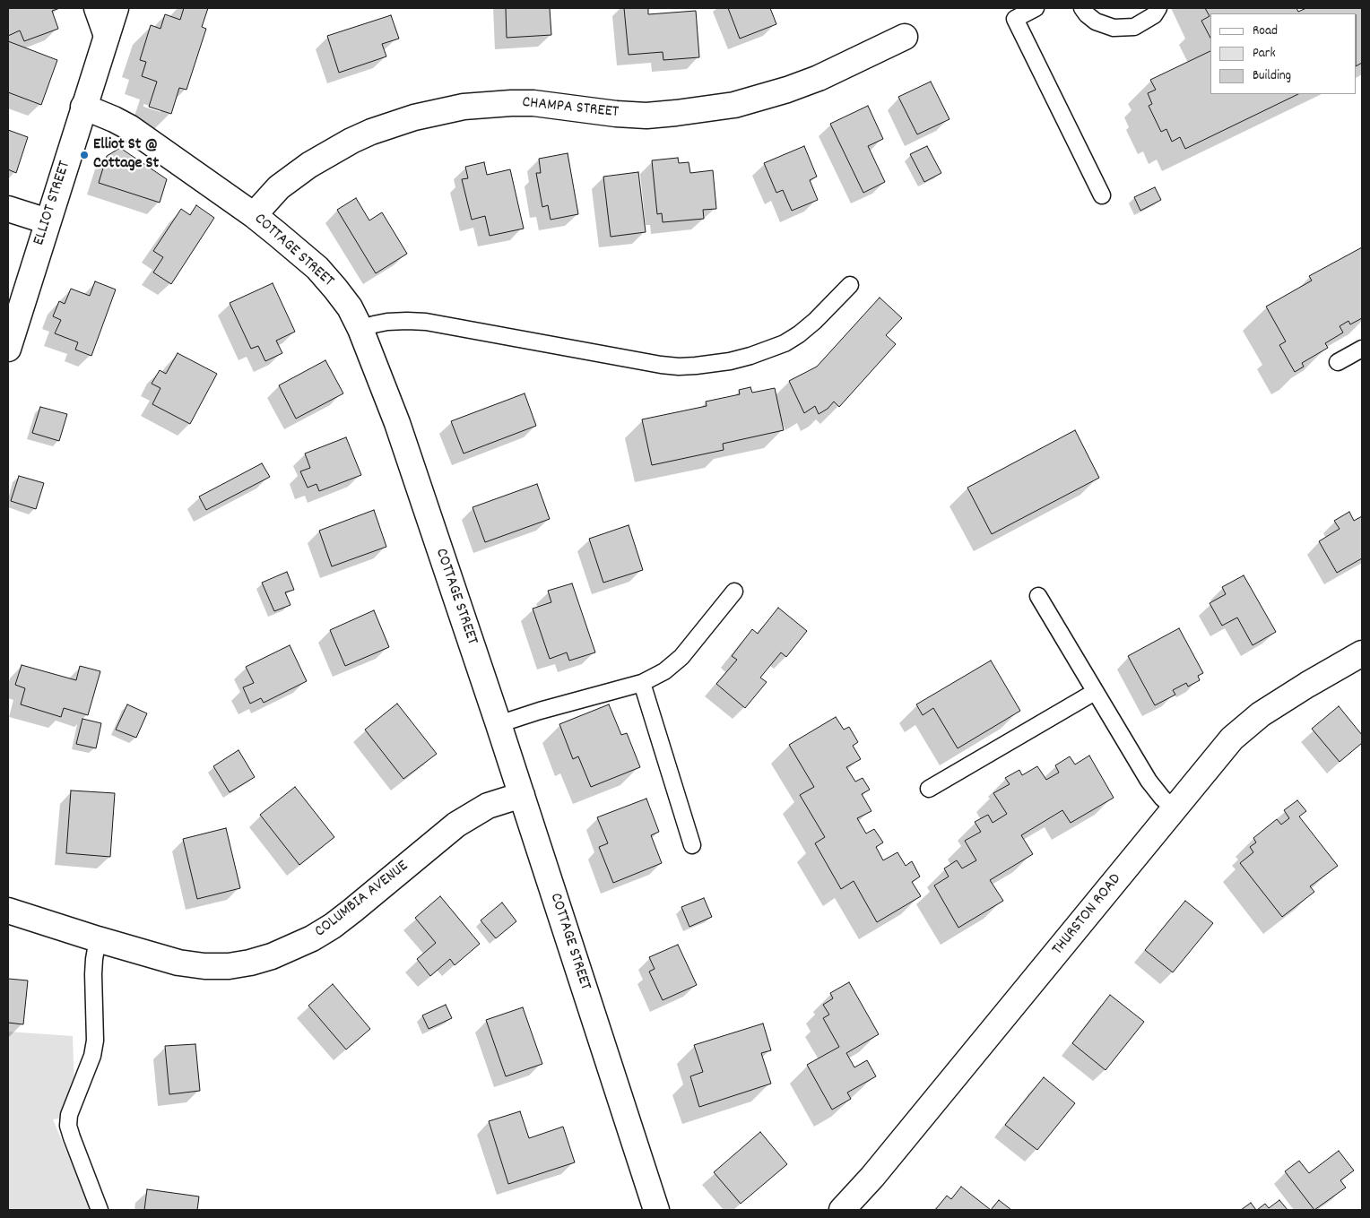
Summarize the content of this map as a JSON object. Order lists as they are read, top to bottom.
{
  "streets": {
    "street": [
      "CHAMPA STREET",
      "ELLIOT STREET",
      "COTTAGE STREET",
      "COLUMBIA AVENUE",
      "THURSTON ROAD"
    ]
  },
  "crossings": [
    ["CHAMPA STREET", "COTTAGE STREET"],
    ["ELLIOT STREET", "COTTAGE STREET"],
    ["COTTAGE STREET", "COLUMBIA AVENUE"]
  ],
  "places": ["Elliot St @ Cottage St"],
  "legend": ["Road", "Park", "Building"]
}
